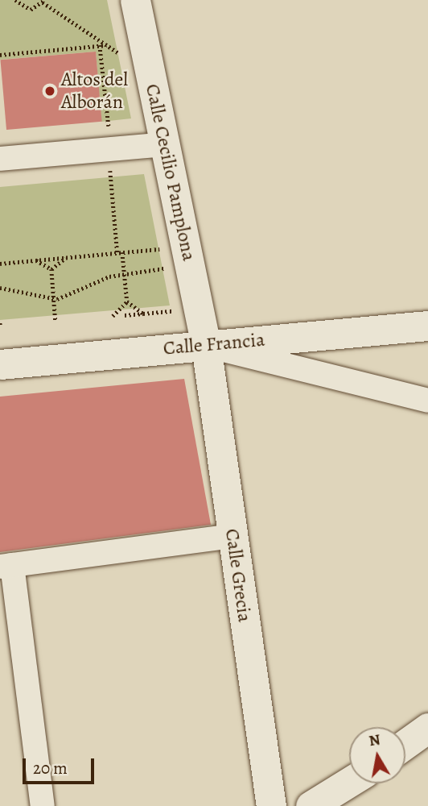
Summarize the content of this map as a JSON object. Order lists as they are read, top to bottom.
{
  "streets": {
    "street": ["Calle Cecilio Pamplona", "Calle Francia", "Calle Grecia"]
  },
  "crossings": [
    ["Calle Cecilio Pamplona", "Calle Francia"],
    ["Calle Cecilio Pamplona", "Calle Grecia"],
    ["Calle Francia", "Calle Grecia"]
  ],
  "places": ["Altos del Alborán"],
  "scale_bar": "20 m",
  "north": "top"
}
